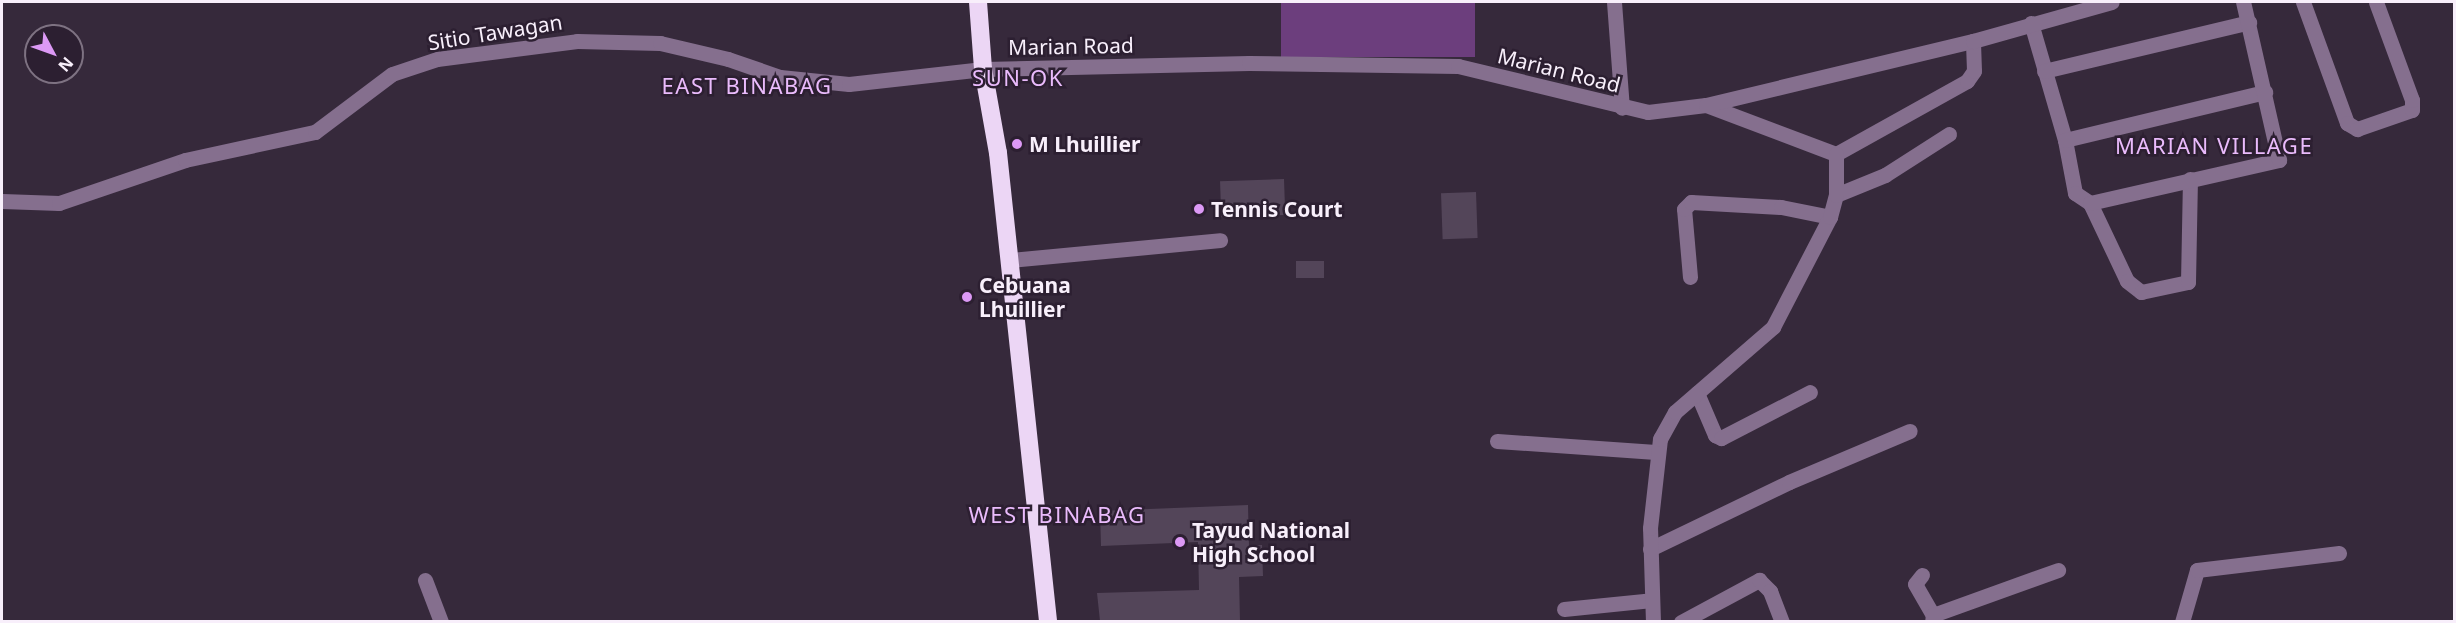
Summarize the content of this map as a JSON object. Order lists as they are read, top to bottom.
{
  "streets": {
    "street": ["Sitio Tawagan", "Marian Road"]
  },
  "crossings": [
    ["Sitio Tawagan", "Marian Road"]
  ],
  "districts": [
    "SUN-OK",
    "EAST BINABAG",
    "MARIAN VILLAGE",
    "WEST BINABAG"
  ],
  "places": [
    "M Lhuillier",
    "Tennis Court",
    "Cebuana Lhuillier",
    "Tayud National High School"
  ],
  "north": "bottom right"
}
